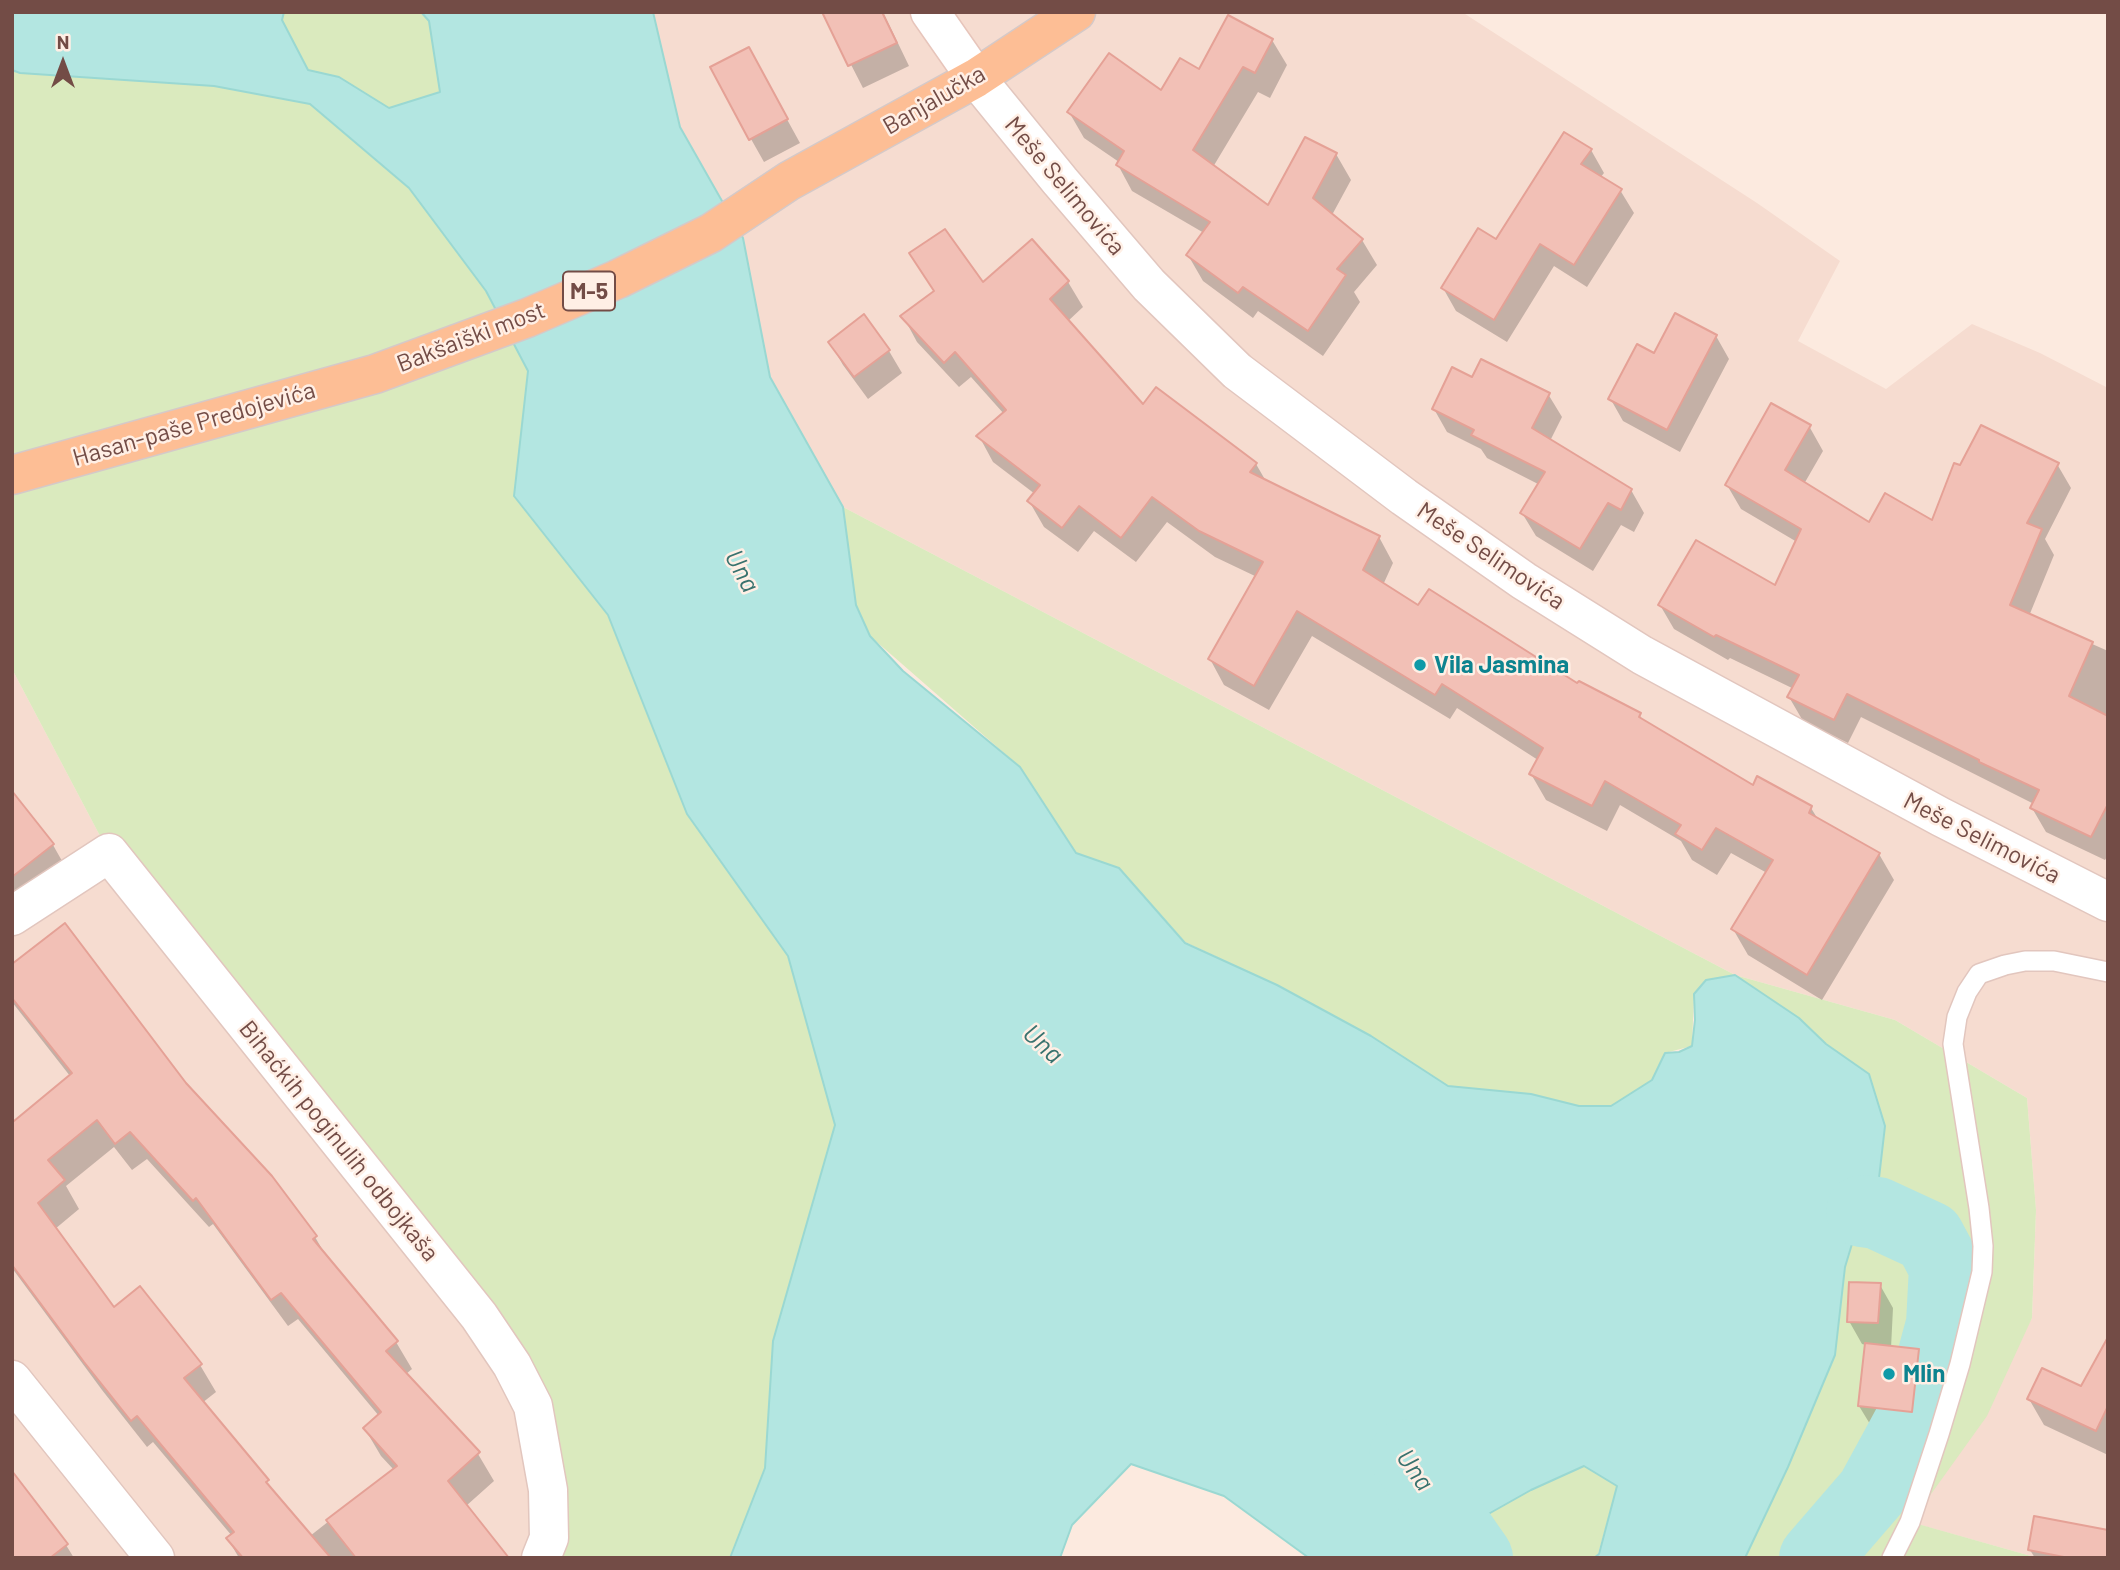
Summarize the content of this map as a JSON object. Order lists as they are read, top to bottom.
{
  "streets": {
    "main road": [
      "Banjalučka",
      "M-5",
      "Bakšaiški most",
      "Hasan-paše Predojevića"
    ],
    "street": ["Meše Selimovića", "Bihaćkih poginulih odbojkaša"]
  },
  "crossings": [
    ["Banjalučka", "Meše Selimovića"],
    ["Banjalučka", "Bakšaiški most"],
    ["Bakšaiški most", "Hasan-paše Predojevića"]
  ],
  "water": ["Una"],
  "places": ["Vila Jasmina", "Mlin"],
  "north": "top"
}
